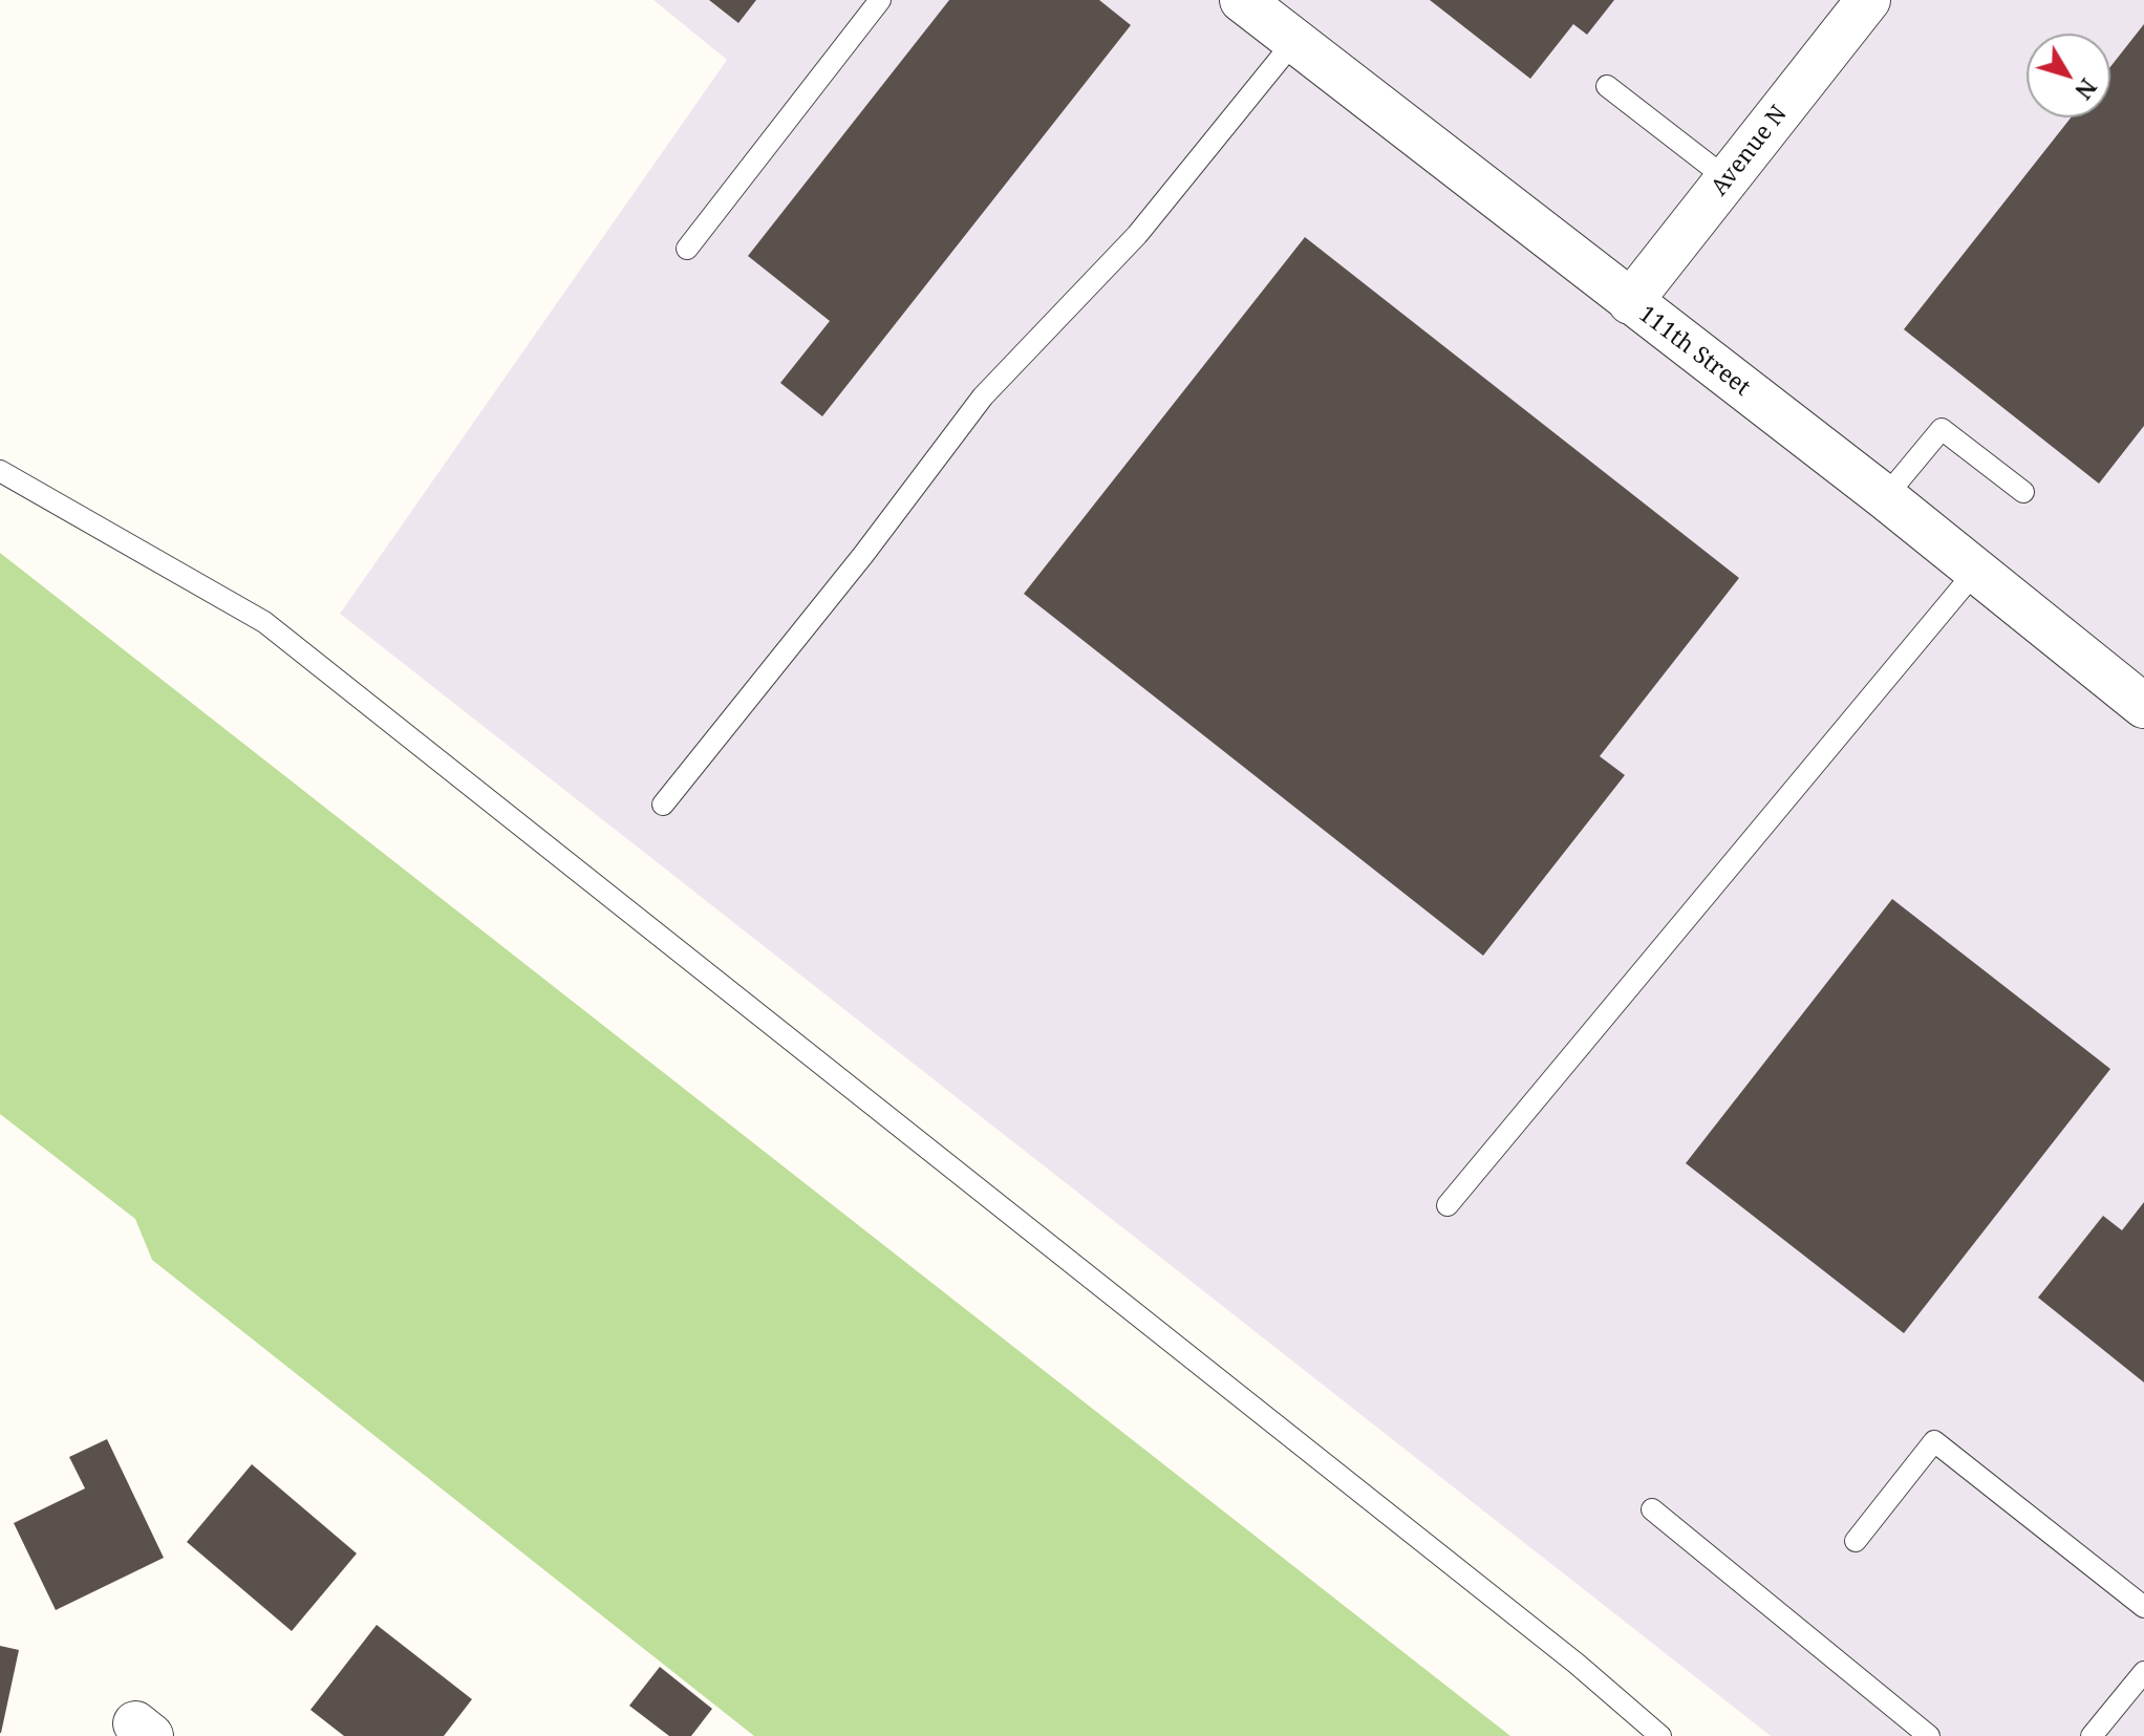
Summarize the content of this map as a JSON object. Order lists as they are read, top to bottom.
{
  "streets": {
    "street": ["Avenue N", "111th Street"]
  },
  "crossings": [
    ["Avenue N", "111th Street"]
  ],
  "north": "bottom right"
}
